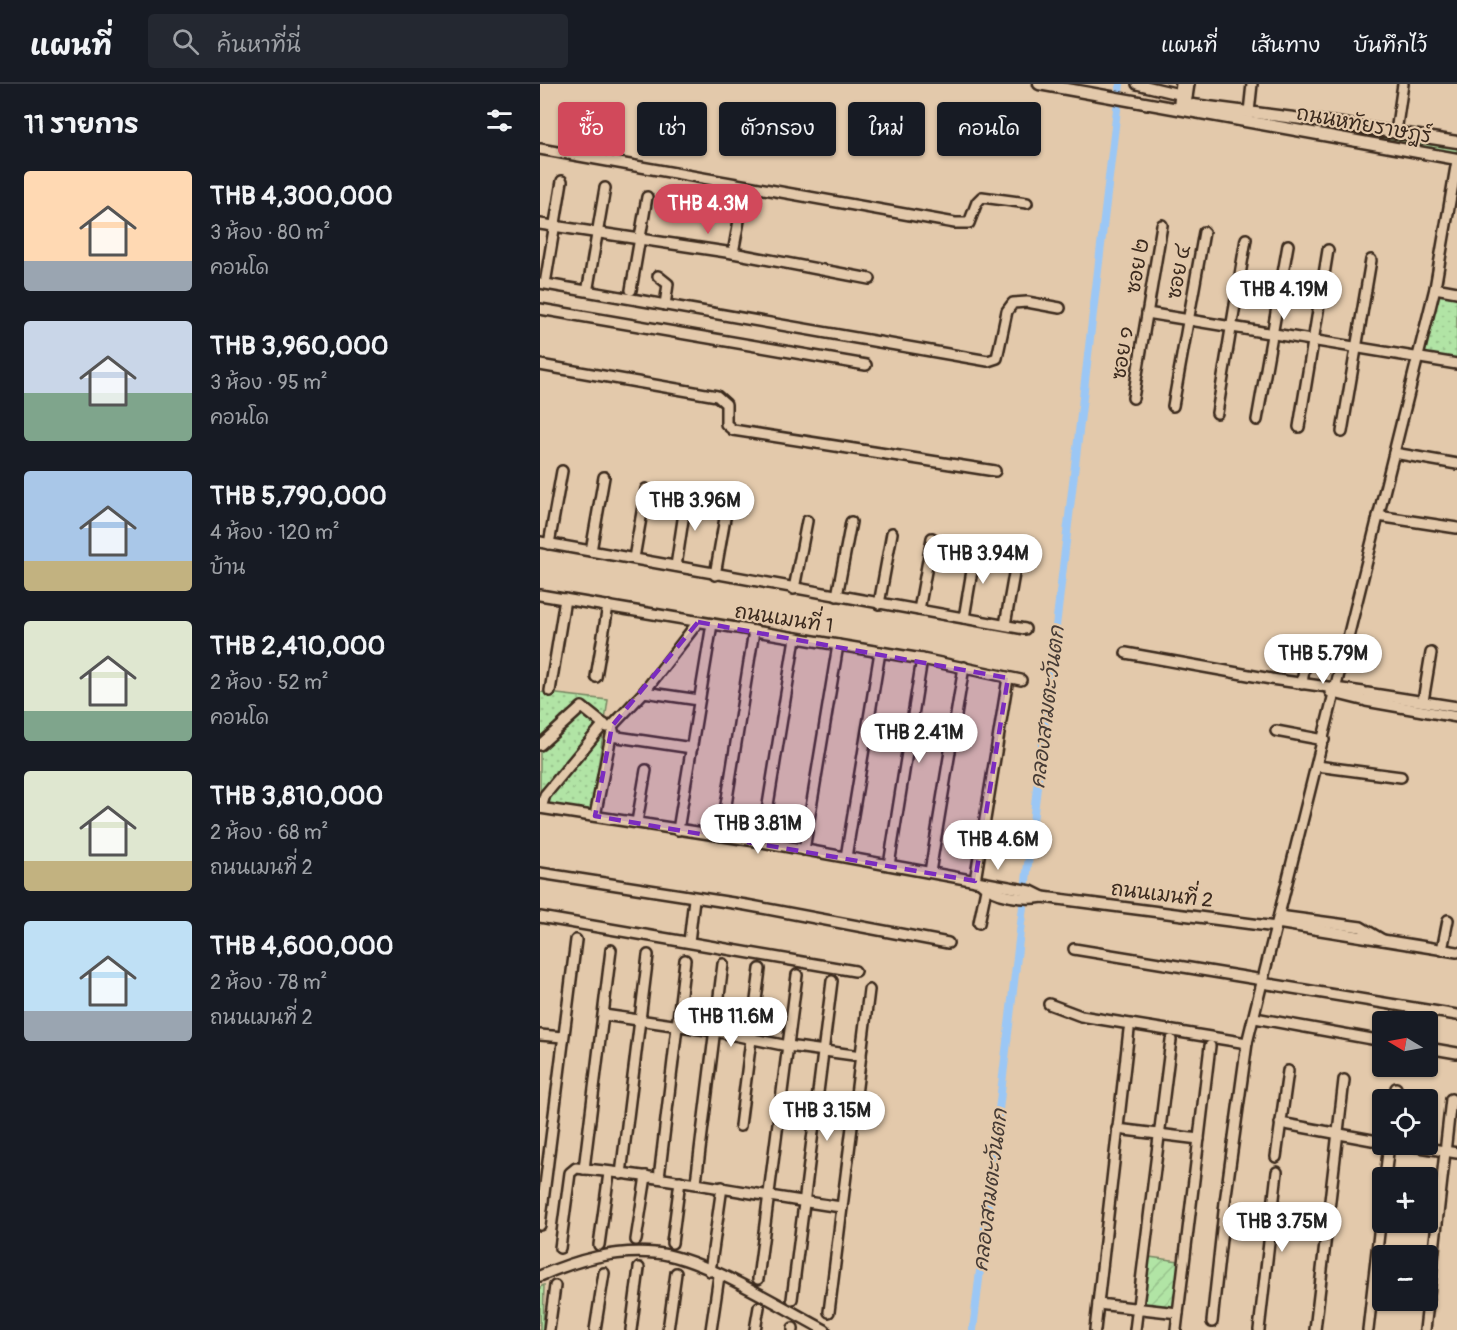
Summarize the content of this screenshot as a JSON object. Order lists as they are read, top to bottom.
{
  "streets": {
    "main road": ["ถนนหทัยราษฎร์"],
    "street": [
      "ซอย ๒",
      "ซอย ๔",
      "ซอย ๑",
      "ถนนเมนที่ 1",
      "ถนนเมนที่ 2"
    ]
  },
  "crossings": [
    ["ซอย ๒", "ซอย ๑"]
  ],
  "water": ["คลองสามตะวันตก"],
  "north": "left",
  "page": {
    "header": "แผนที่",
    "search": "ค้นหาที่นี่",
    "nav": ["แผนที่", "เส้นทาง", "บันทึกไว้"],
    "heading": "11 รายการ",
    "chip": [
      "ซื้อ",
      "เช่า",
      "ตัวกรอง",
      "ใหม่",
      "คอนโด"
    ],
    "list": [
      {
        "name": "THB 4,300,000",
        "note": "3 ห้อง · 80 m² · คอนโด"
      },
      {
        "name": "THB 3,960,000",
        "note": "3 ห้อง · 95 m² · คอนโด"
      },
      {
        "name": "THB 5,790,000",
        "note": "4 ห้อง · 120 m² · บ้าน"
      },
      {
        "name": "THB 2,410,000",
        "note": "2 ห้อง · 52 m² · คอนโด"
      },
      {
        "name": "THB 3,810,000",
        "note": "2 ห้อง · 68 m² · ถนนเมนที่ 2"
      },
      {
        "name": "THB 4,600,000",
        "note": "2 ห้อง · 78 m² · ถนนเมนที่ 2"
      }
    ],
    "price": [
      "THB 4.3M",
      "THB 4.19M",
      "THB 3.96M",
      "THB 3.94M",
      "THB 5.79M",
      "THB 2.41M",
      "THB 3.81M",
      "THB 4.6M",
      "THB 11.6M",
      "THB 3.15M",
      "THB 3.75M"
    ],
    "map_buttons": ["+", "−"]
  }
}
